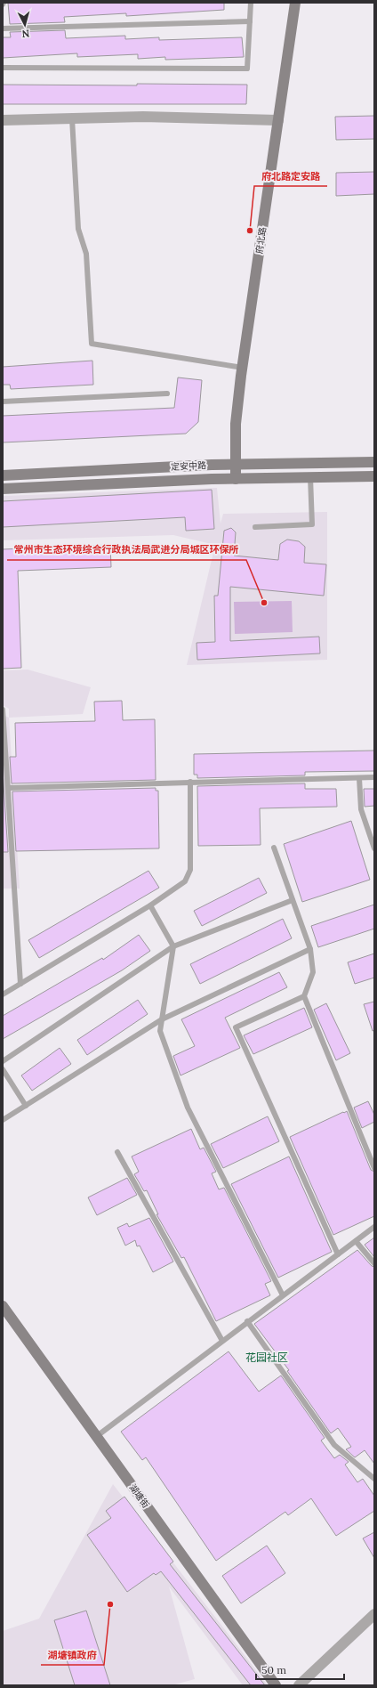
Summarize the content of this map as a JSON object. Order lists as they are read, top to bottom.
{
  "streets": {
    "street": ["府北路", "定安中路", "湖塘街"]
  },
  "crossings": [
    ["府北路", "定安中路"]
  ],
  "districts": ["花园社区"],
  "places": ["府北路定安路", "常州市生态环境综合行政执法局武进分局城区环保所", "湖塘镇政府"],
  "scale_bar": "50 m",
  "north": "bottom"
}
